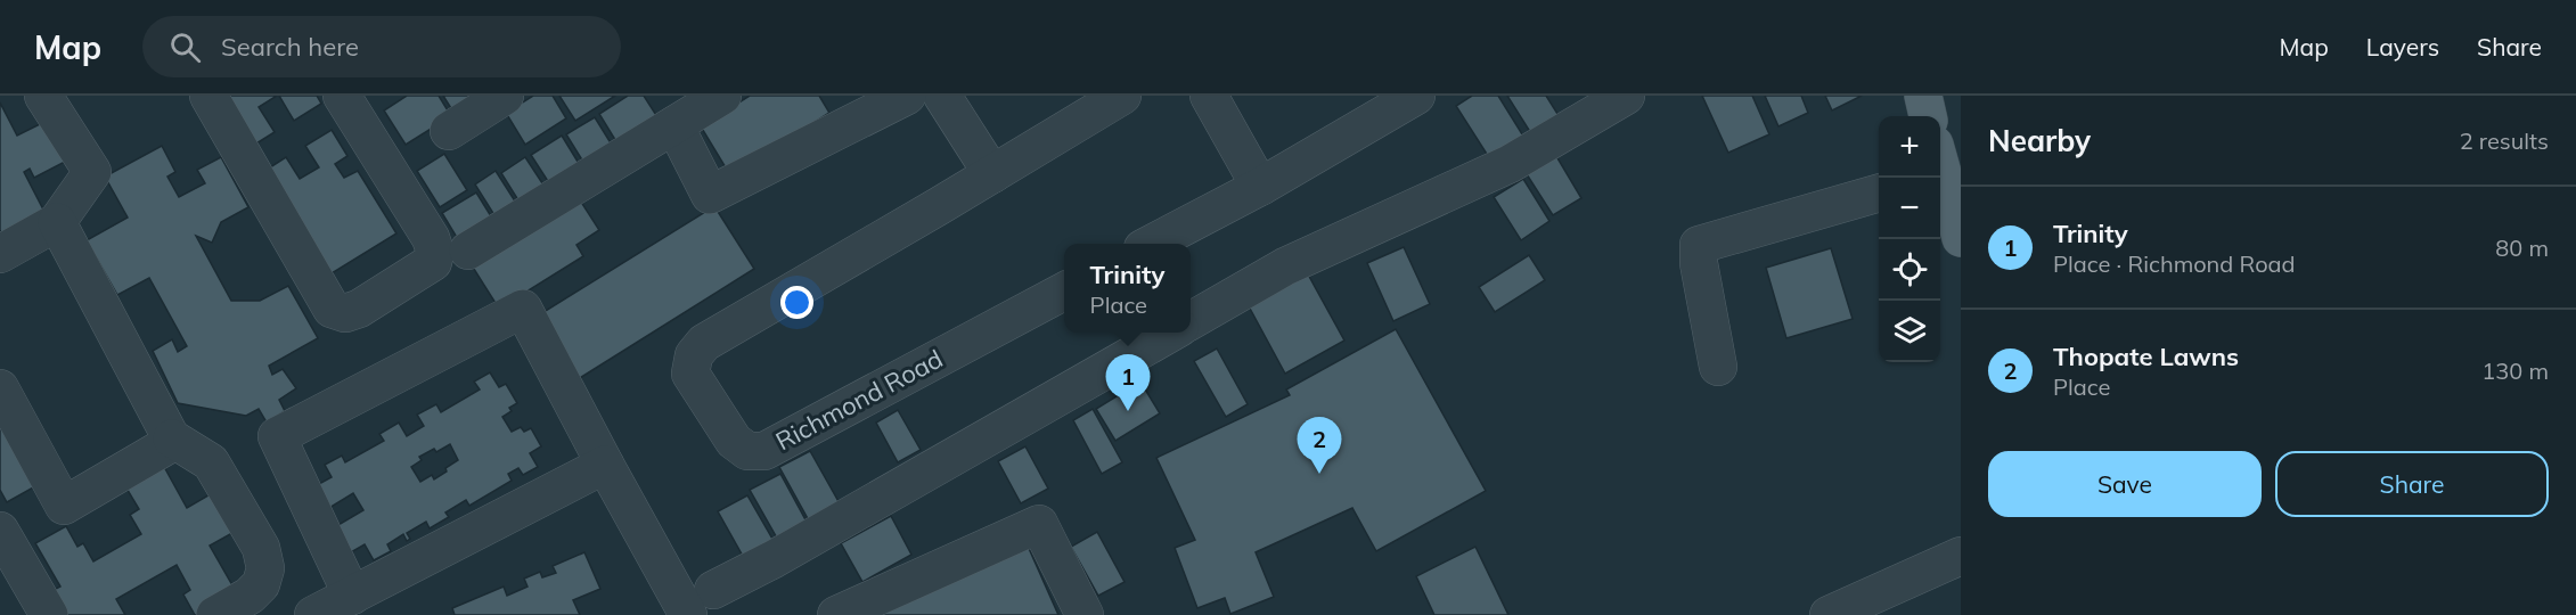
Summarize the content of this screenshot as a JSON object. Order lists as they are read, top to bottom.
{
  "streets": {
    "street": ["Richmond Road"]
  },
  "page": {
    "header": "Map",
    "search": "Search here",
    "nav": ["Map", "Layers", "Share"],
    "heading": ["Nearby", "2 results"],
    "map_buttons": ["+", "−"],
    "list": [
      {
        "mark": "1",
        "name": "Trinity",
        "note": "Place · Richmond Road",
        "value": "80 m"
      },
      {
        "mark": "2",
        "name": "Thopate Lawns",
        "note": "Place",
        "value": "130 m"
      }
    ],
    "popup": ["Trinity", "Place"],
    "pins": ["1", "2"],
    "buttons": ["Save", "Share"]
  }
}
